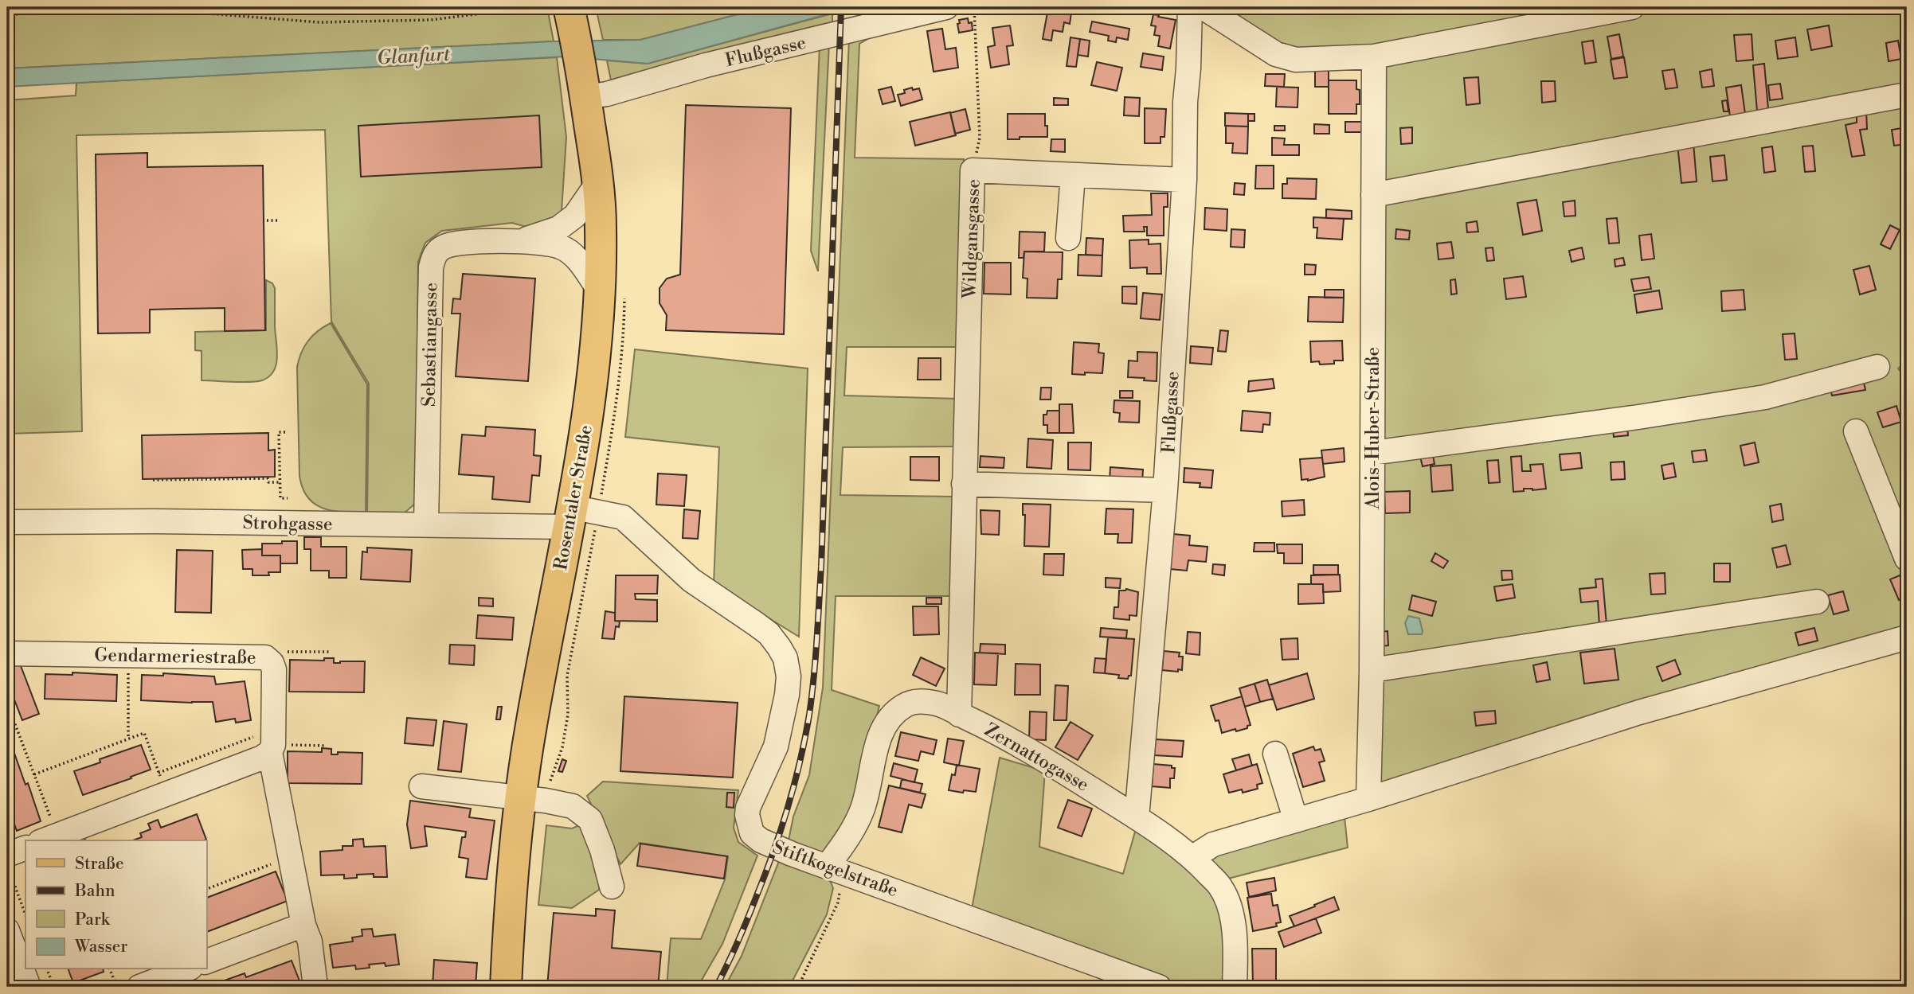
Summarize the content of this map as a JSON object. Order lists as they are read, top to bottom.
{
  "streets": {
    "main road": ["Rosentaler Straße"],
    "street": [
      "Flußgasse",
      "Wildgansgasse",
      "Sebastiangasse",
      "Alois-Huber-Straße",
      "Strohgasse",
      "Gendarmeriestraße",
      "Zernattogasse",
      "Stiftkogelstraße"
    ]
  },
  "crossings": [
    ["Flußgasse", "Wildgansgasse"],
    ["Flußgasse", "Rosentaler Straße"],
    ["Flußgasse", "Zernattogasse"],
    ["Wildgansgasse", "Zernattogasse"],
    ["Sebastiangasse", "Rosentaler Straße"],
    ["Sebastiangasse", "Strohgasse"],
    ["Rosentaler Straße", "Strohgasse"],
    ["Rosentaler Straße", "Stiftkogelstraße"],
    ["Strohgasse", "Stiftkogelstraße"],
    ["Zernattogasse", "Stiftkogelstraße"]
  ],
  "water": ["Glanfurt"],
  "legend": [
    "Straße",
    "Bahn",
    "Park",
    "Wasser"
  ]
}
